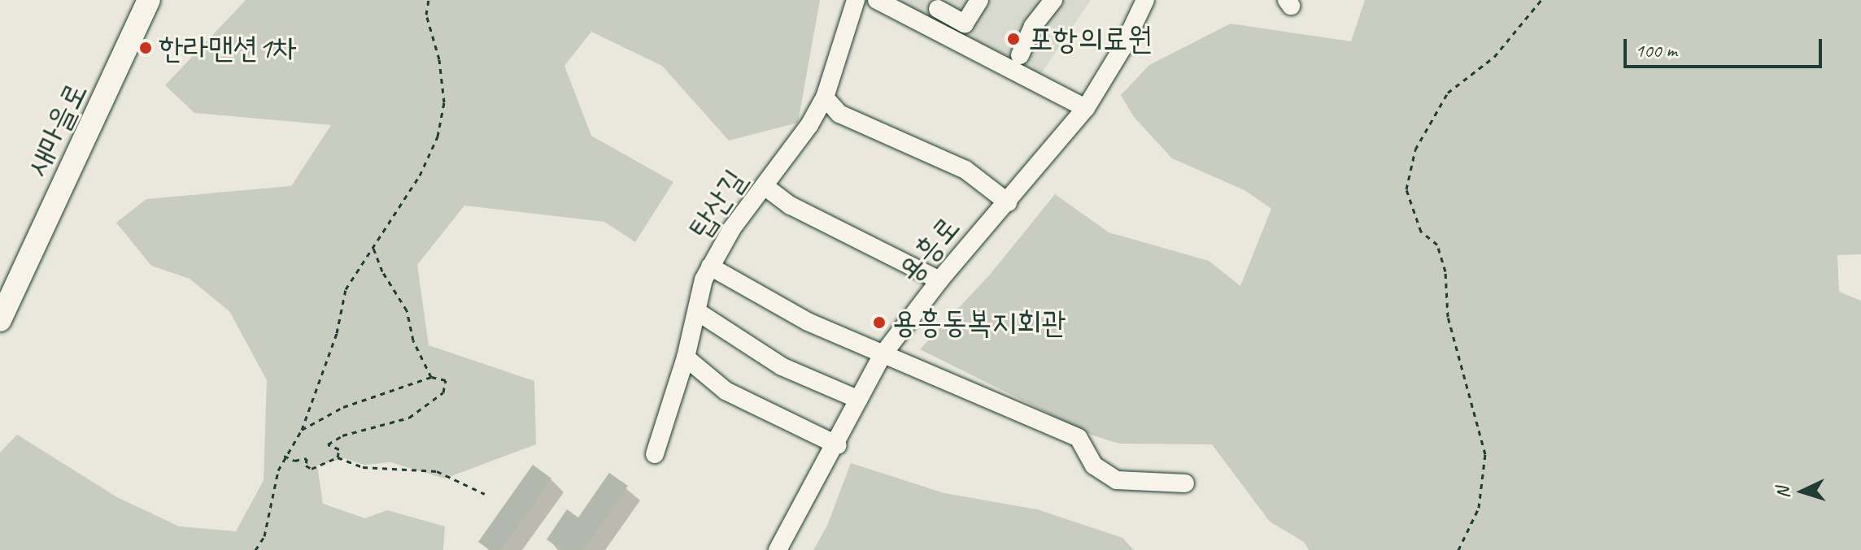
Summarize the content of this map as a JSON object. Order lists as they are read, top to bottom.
{
  "streets": {
    "main road": ["새마을로"],
    "street": ["탑산길", "용흥로"]
  },
  "places": ["포항의료원", "한라맨션1차", "용흥동복지회관"],
  "scale_bar": "100 m",
  "north": "left"
}
